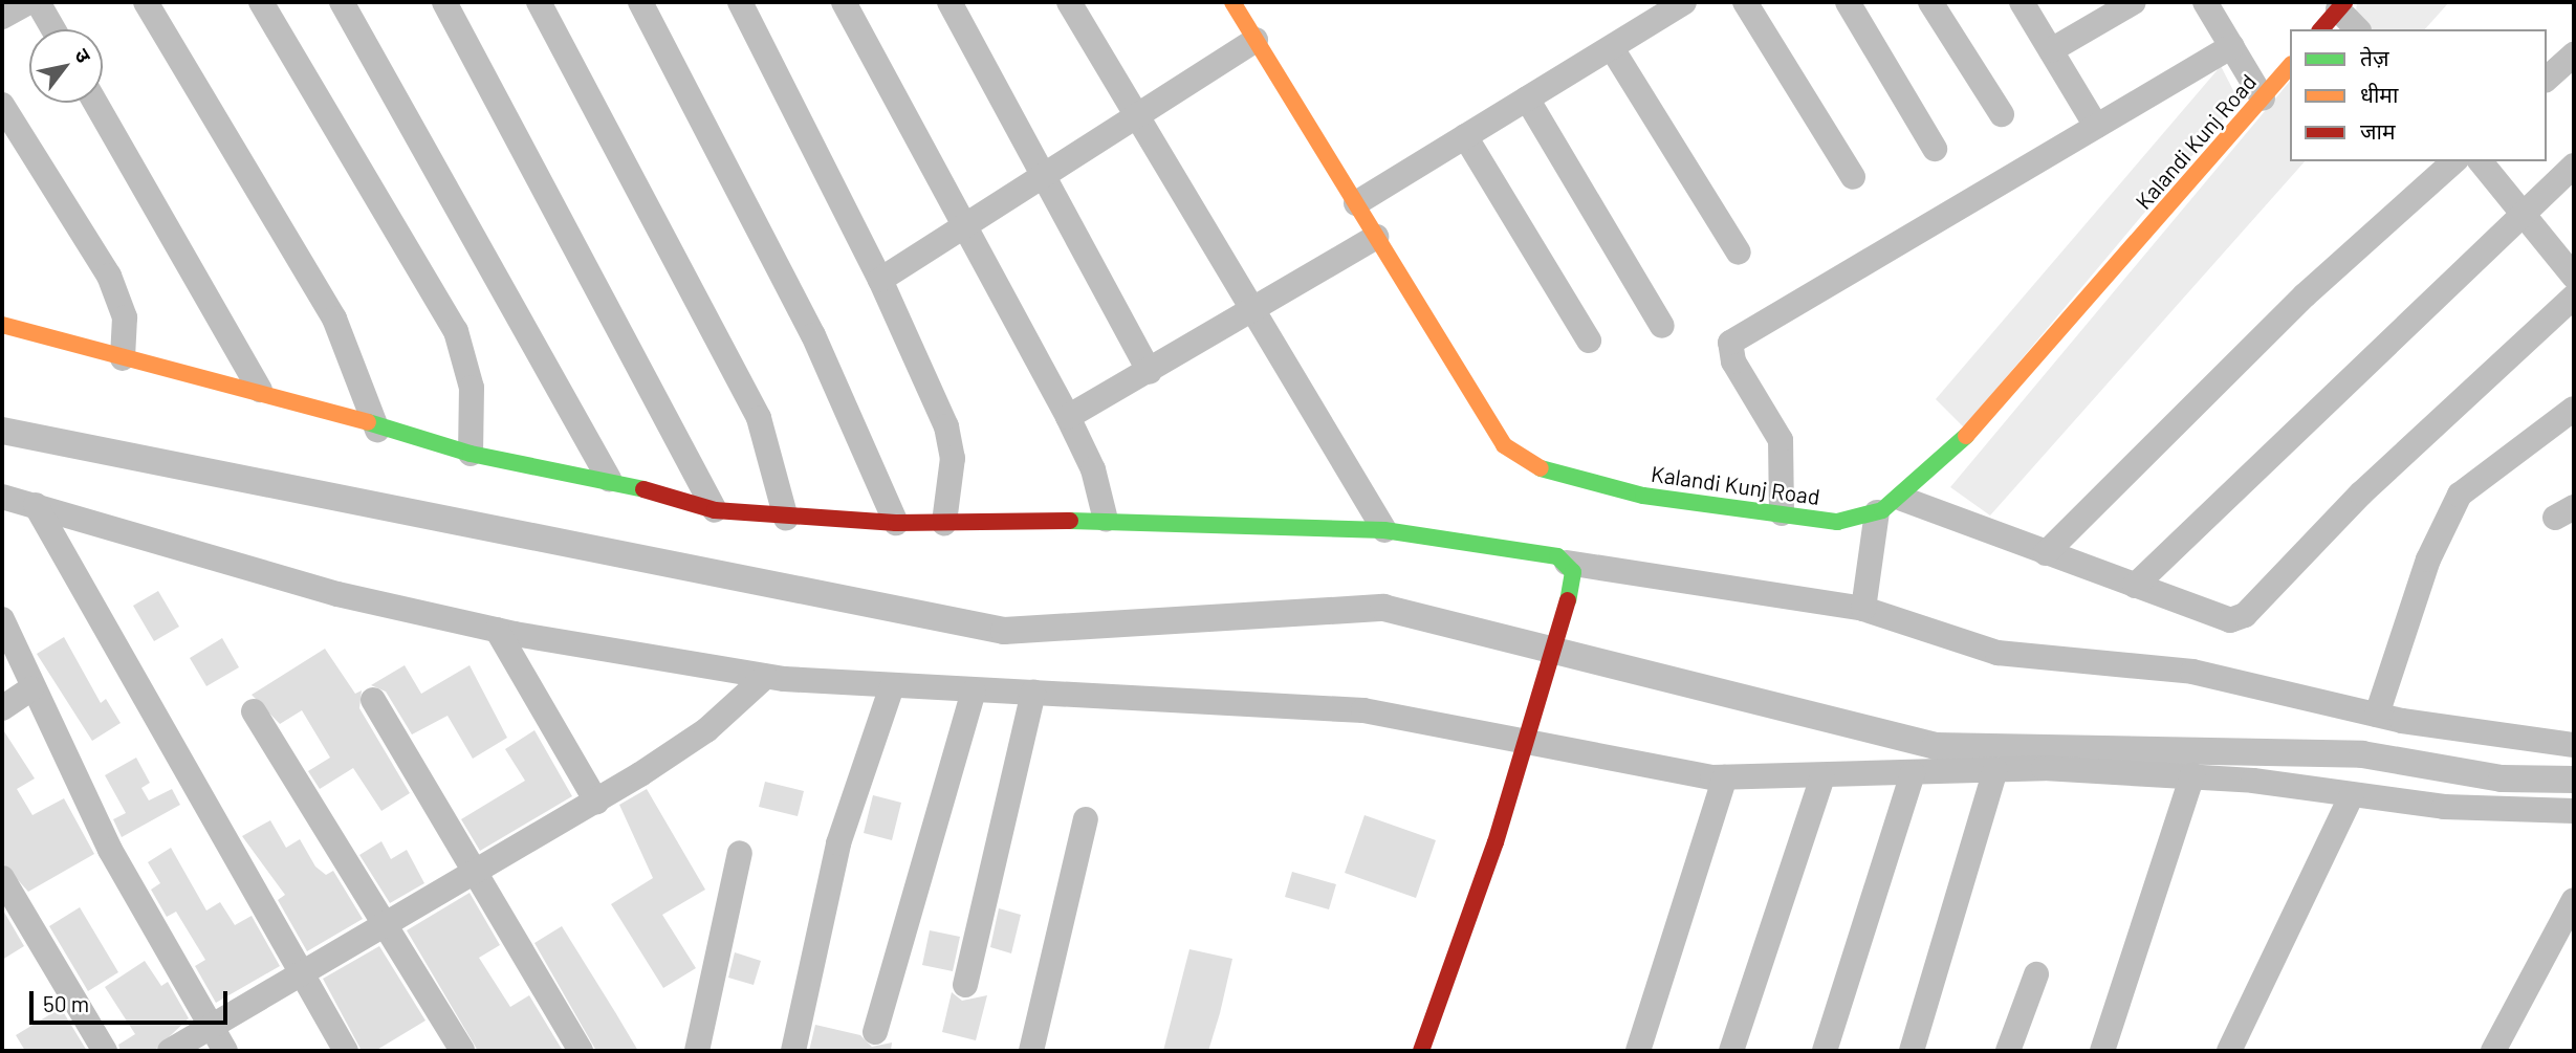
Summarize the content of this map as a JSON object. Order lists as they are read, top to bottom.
{
  "streets": {
    "street": ["Kalandi Kunj Road"]
  },
  "legend": ["तेज़", "धीमा", "जाम"],
  "scale_bar": "50 m",
  "north": "top right"
}
